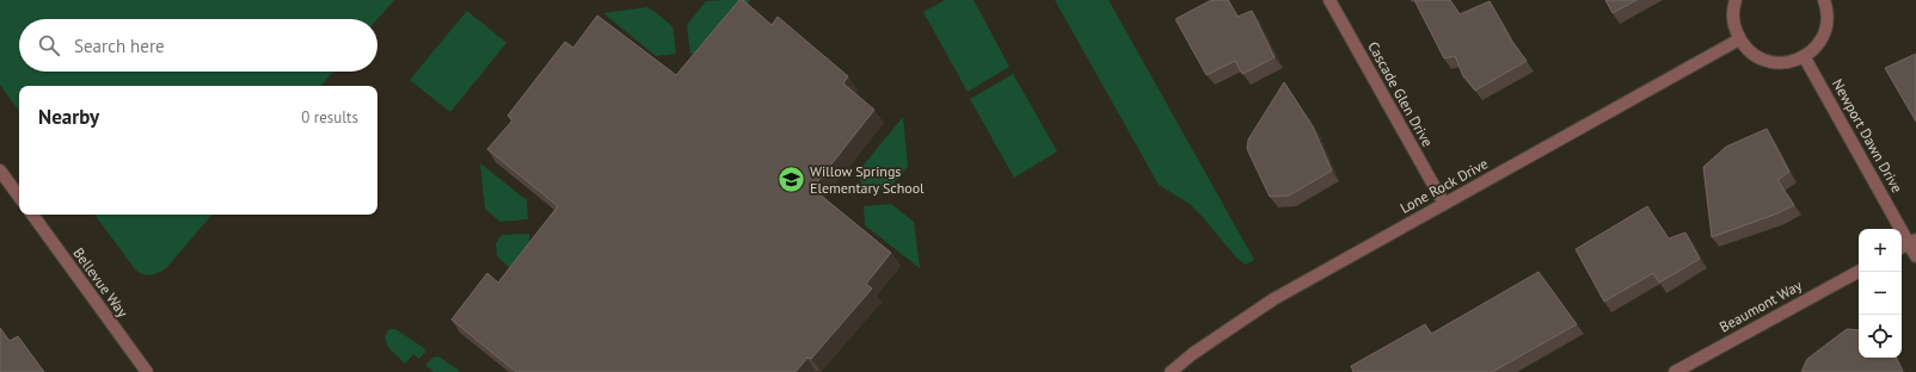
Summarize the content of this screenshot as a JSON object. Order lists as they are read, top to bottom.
{
  "streets": {
    "street": [
      "Cascade Glen Drive",
      "Newport Dawn Drive",
      "Lone Rock Drive",
      "Bellevue Way",
      "Beaumont Way"
    ]
  },
  "crossings": [
    ["Cascade Glen Drive", "Lone Rock Drive"]
  ],
  "places": {
    "school or university": ["Willow Springs Elementary School"]
  },
  "page": {
    "search": "Search here",
    "heading": ["Nearby", "0 results"],
    "map_buttons": ["+", "−"]
  }
}
